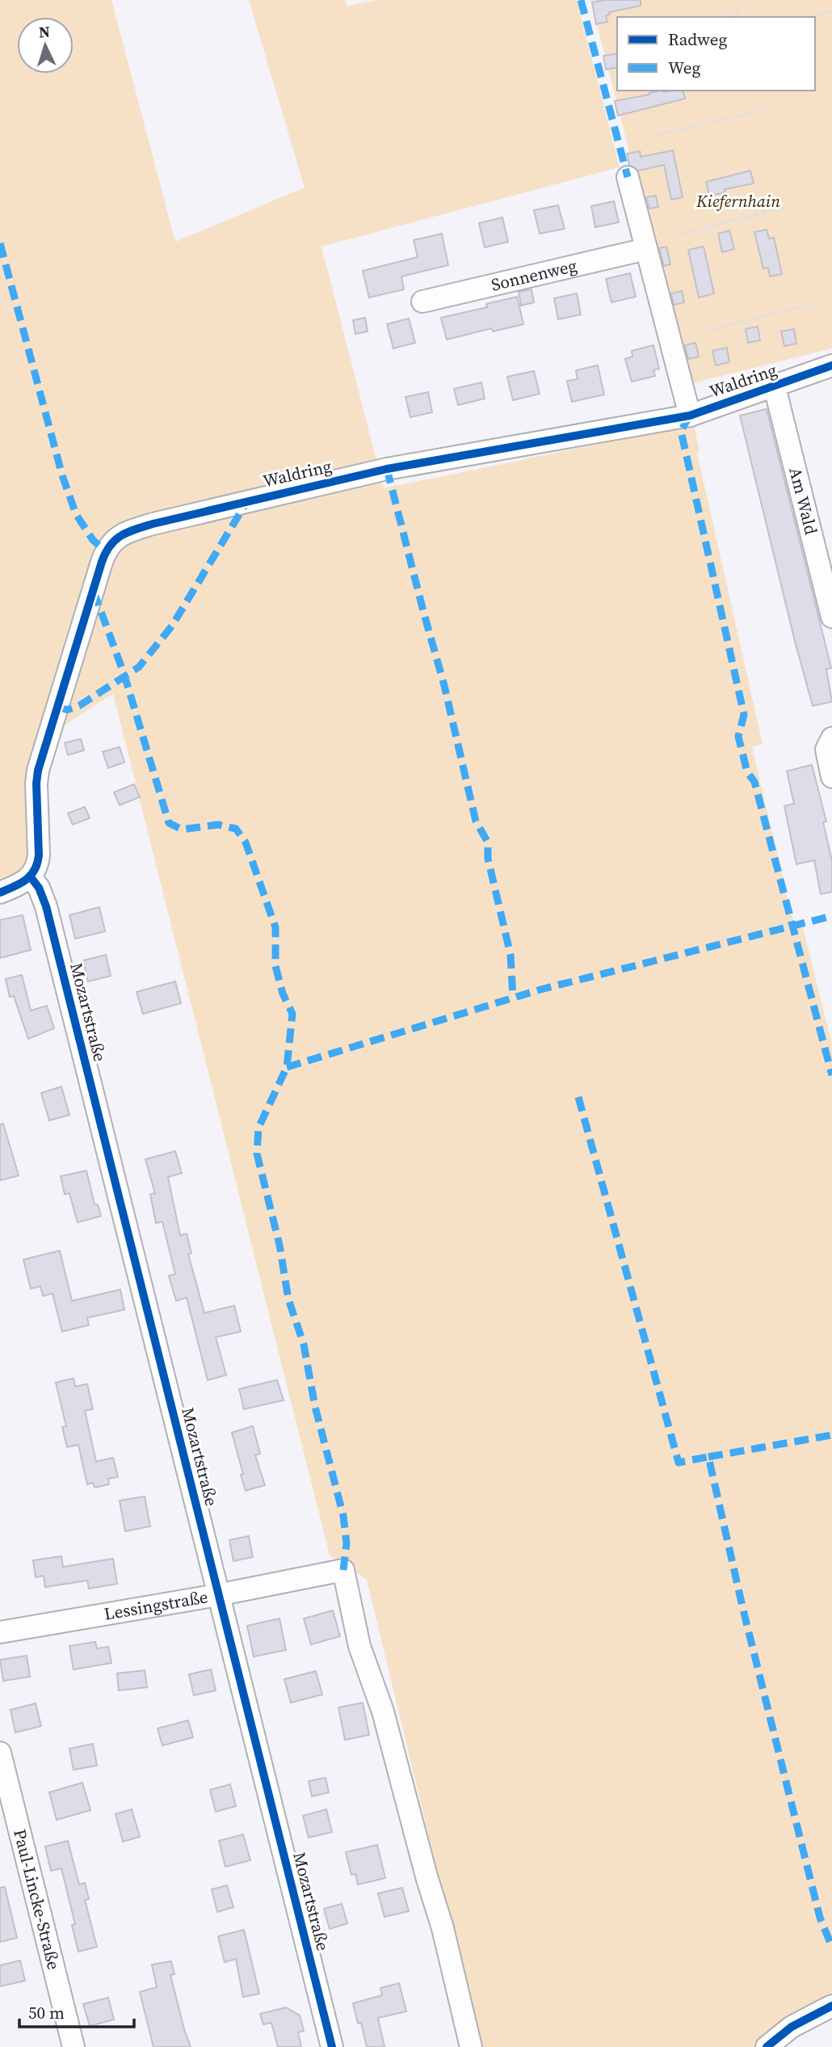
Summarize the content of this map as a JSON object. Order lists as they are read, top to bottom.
{
  "streets": {
    "street": [
      "Sonnenweg",
      "Waldring",
      "Am Wald",
      "Mozartstraße",
      "Lessingstraße",
      "Paul-Lincke-Straße"
    ]
  },
  "crossings": [
    ["Waldring", "Am Wald"],
    ["Waldring", "Mozartstraße"],
    ["Mozartstraße", "Lessingstraße"]
  ],
  "parks": ["Kiefernhain"],
  "legend": ["Radweg", "Weg"],
  "scale_bar": "50 m",
  "north": "top"
}
